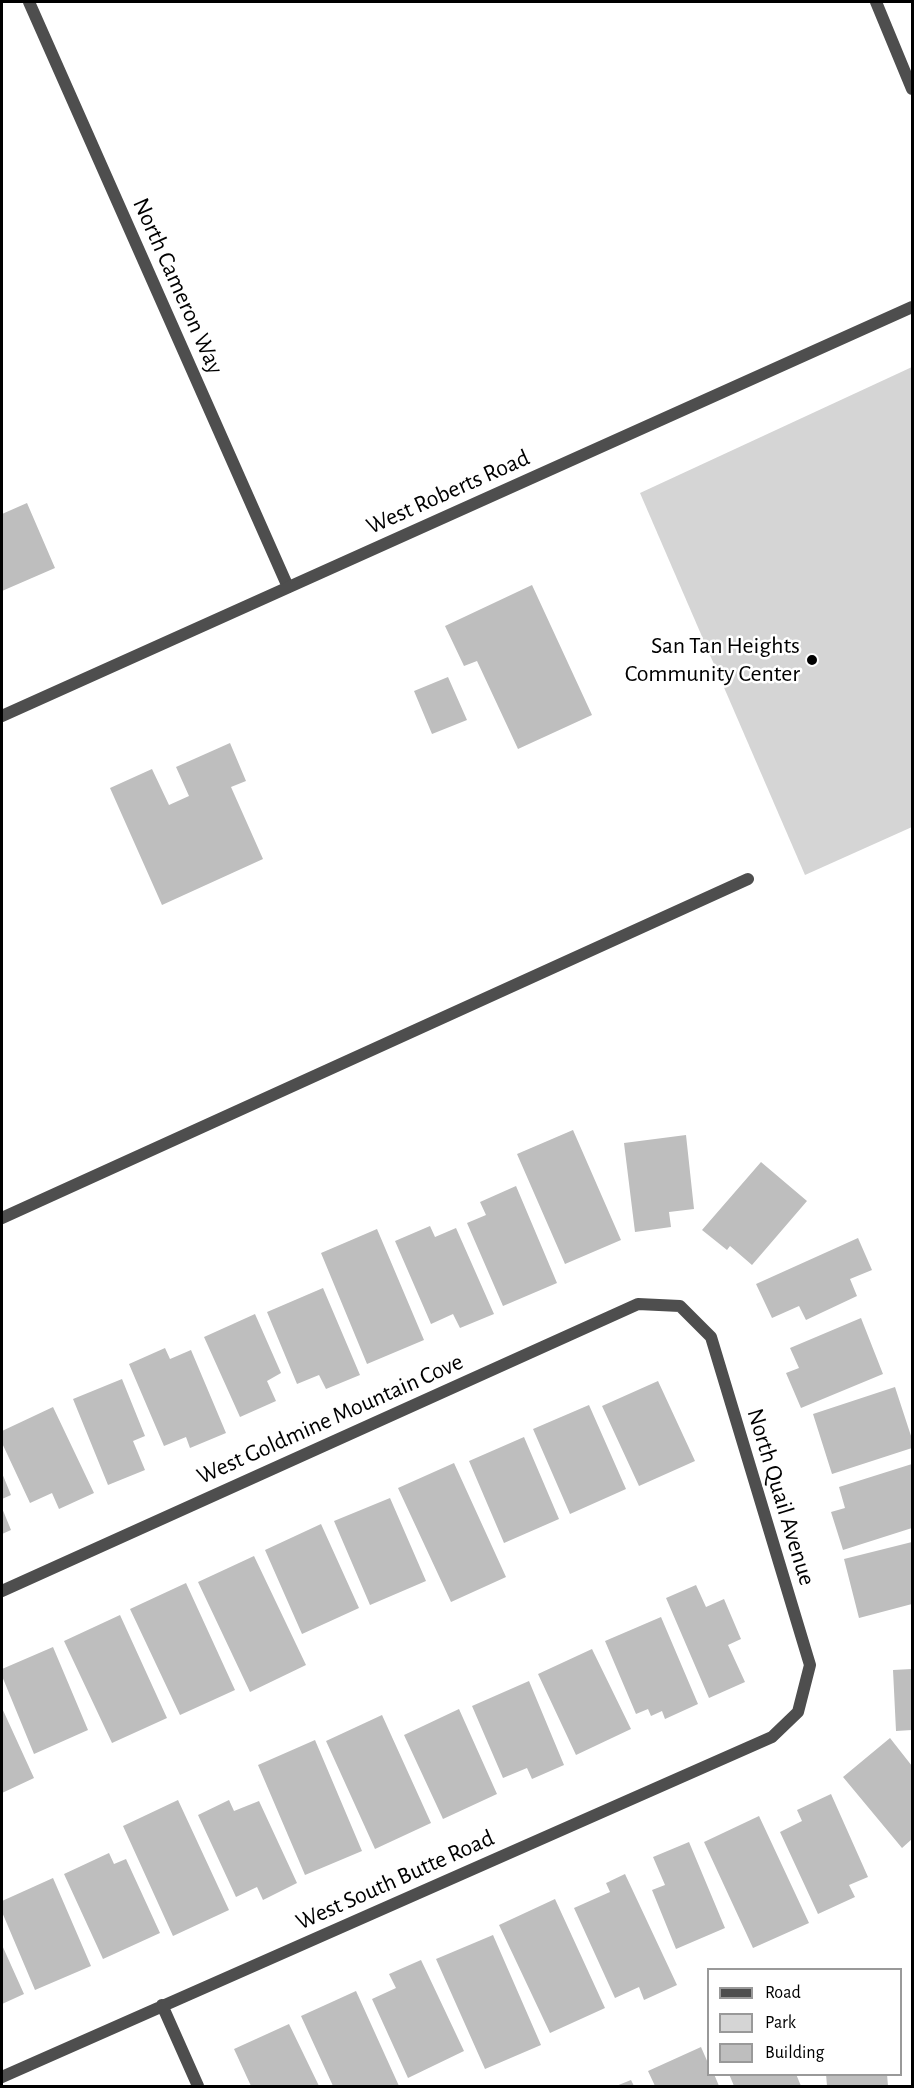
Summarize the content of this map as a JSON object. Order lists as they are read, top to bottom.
{
  "streets": {
    "street": [
      "North Cameron Way",
      "West Roberts Road",
      "West Goldmine Mountain Cove",
      "North Quail Avenue",
      "West South Butte Road"
    ]
  },
  "crossings": [
    ["North Cameron Way", "West Roberts Road"],
    ["West Goldmine Mountain Cove", "North Quail Avenue"],
    ["North Quail Avenue", "West South Butte Road"]
  ],
  "places": ["San Tan Heights Community Center"],
  "legend": ["Road", "Park", "Building"]
}
